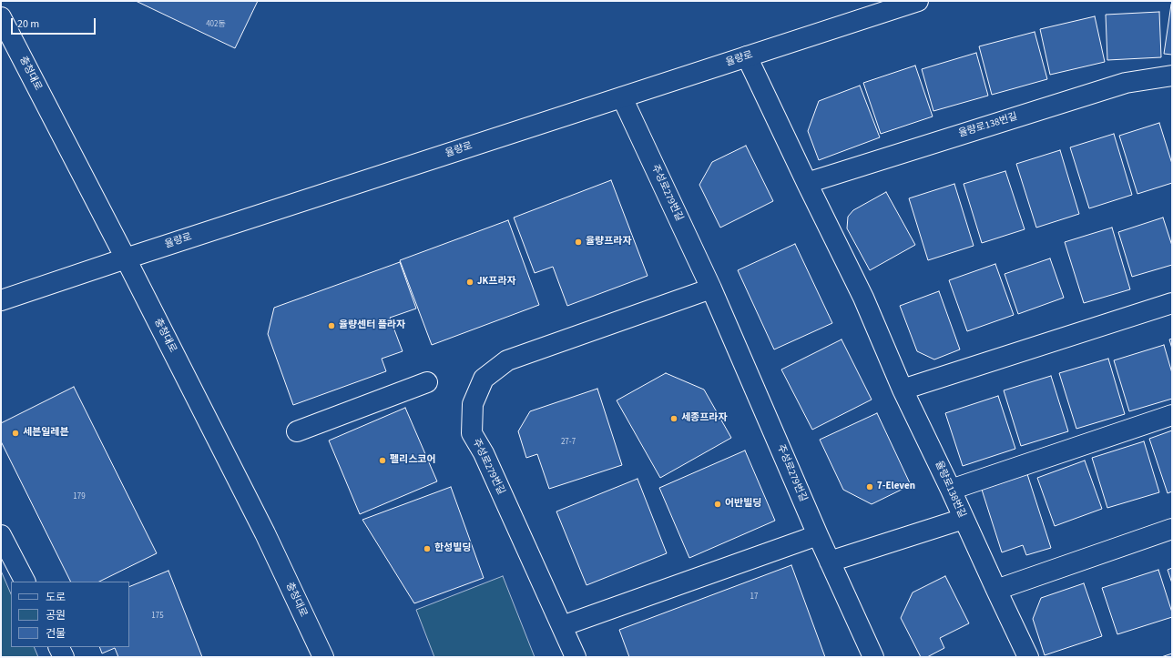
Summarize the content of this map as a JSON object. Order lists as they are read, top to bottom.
{
  "streets": {
    "street": [
      "율량로",
      "충청대로",
      "율량로138번길",
      "주성로279번길"
    ]
  },
  "crossings": [
    ["율량로", "충청대로"],
    ["율량로", "율량로138번길"],
    ["율량로", "주성로279번길"]
  ],
  "places": [
    "율량프라자",
    "JK프라자",
    "율량센터 플라자",
    "세종프라자",
    "세븐일레븐",
    "펠리스코어",
    "7-Eleven",
    "어반빌딩",
    "한성빌딩"
  ],
  "house_numbers": [
    "402동",
    "27-7",
    "179",
    "17",
    "175"
  ],
  "legend": ["도로", "공원", "건물"],
  "scale_bar": "20 m"
}
